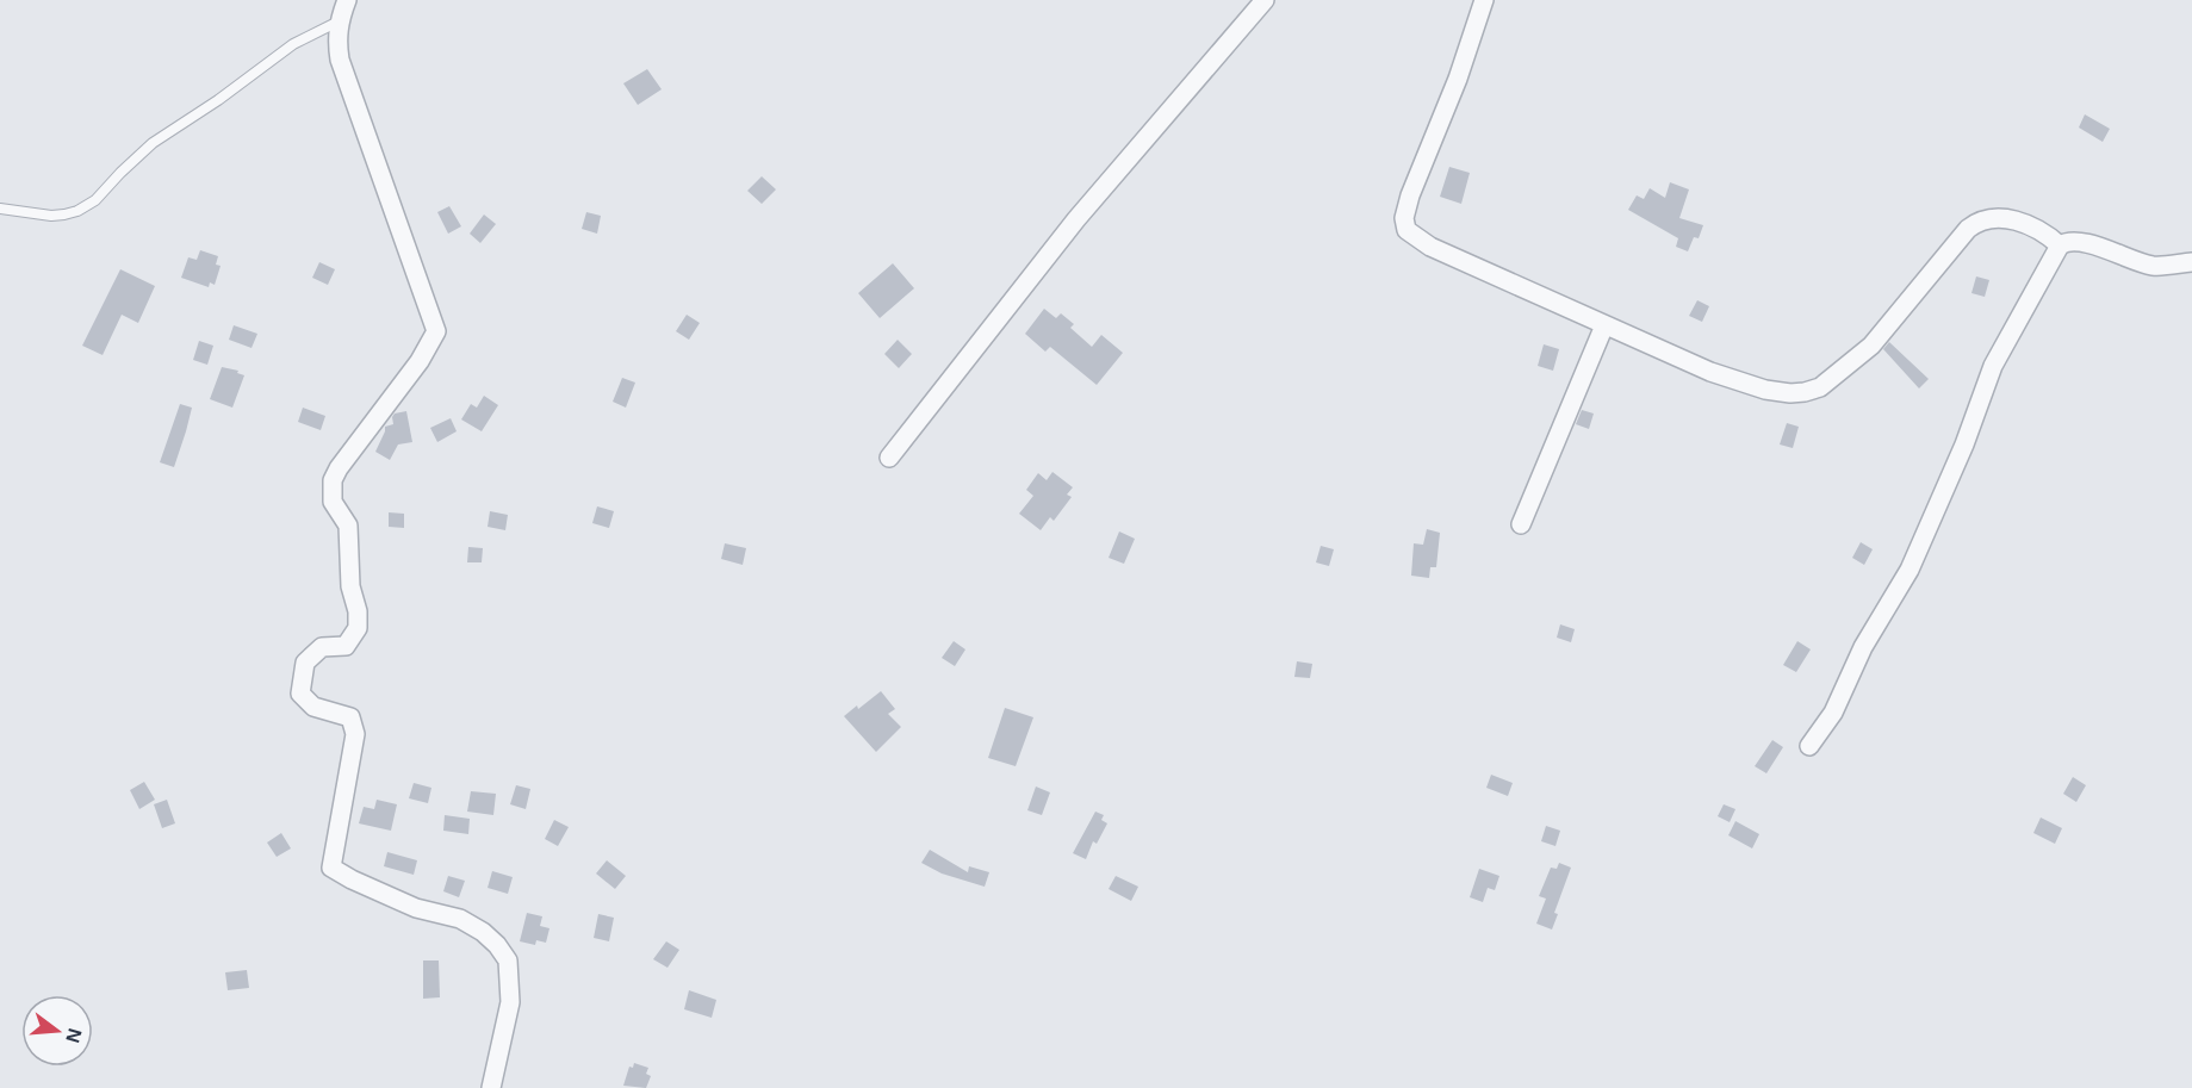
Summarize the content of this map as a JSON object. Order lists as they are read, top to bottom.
{
  "north": "right"
}
